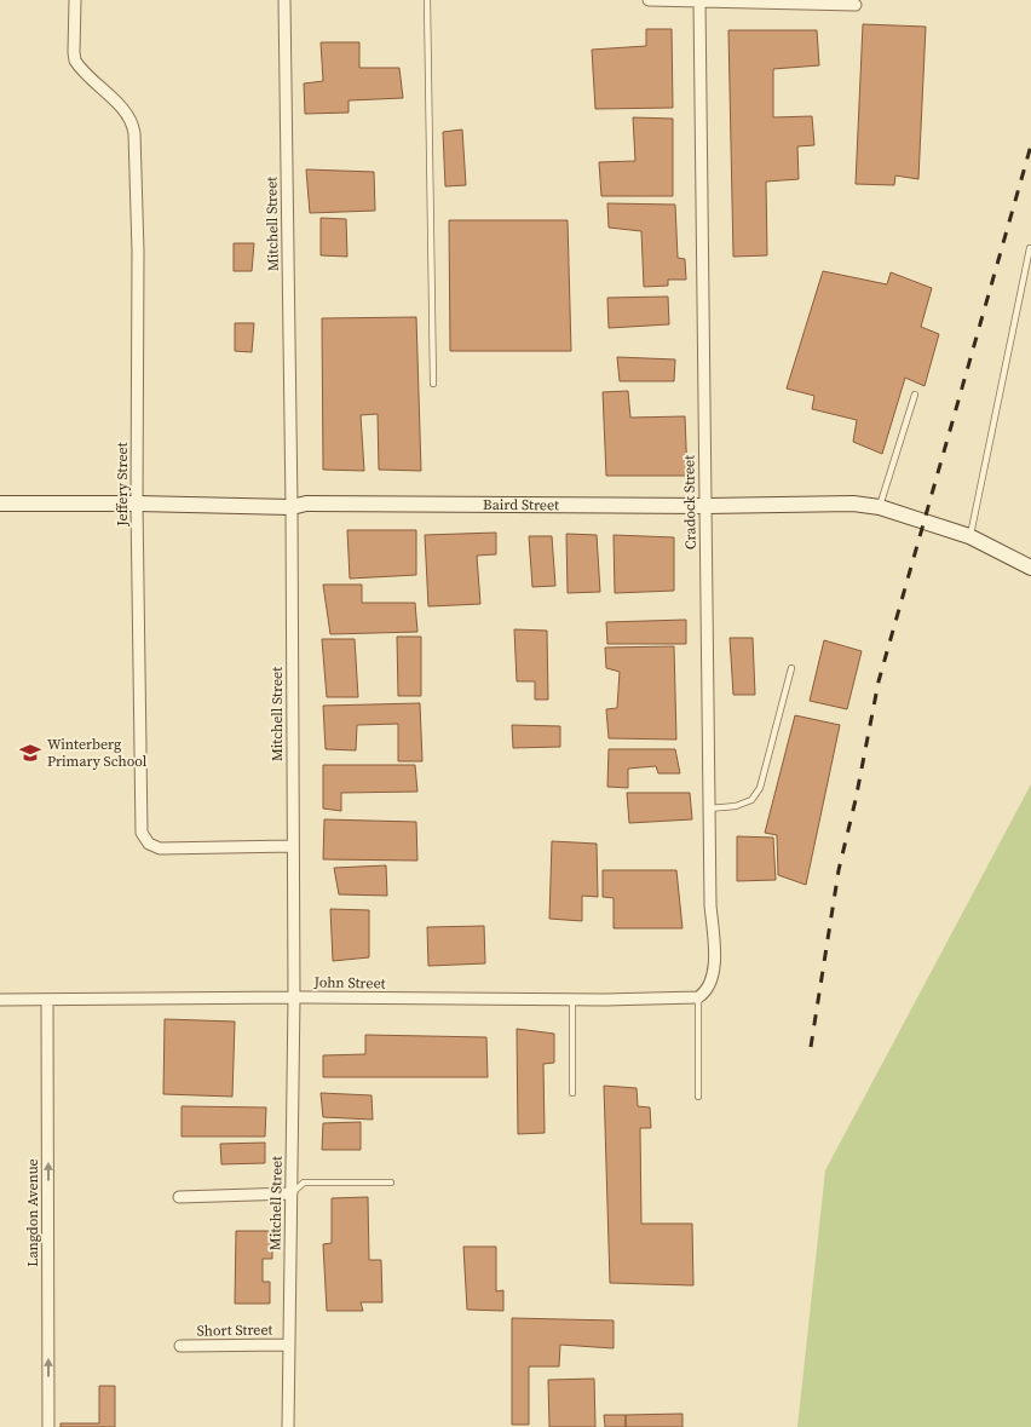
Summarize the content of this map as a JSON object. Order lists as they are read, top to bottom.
{
  "streets": {
    "street": [
      "Mitchell Street",
      "Jeffery Street",
      "Cradock Street",
      "Baird Street",
      "John Street",
      "Langdon Avenue",
      "Short Street"
    ]
  },
  "crossings": [
    ["Mitchell Street", "Jeffery Street"],
    ["Mitchell Street", "Baird Street"],
    ["Mitchell Street", "John Street"],
    ["Mitchell Street", "Short Street"],
    ["Jeffery Street", "Baird Street"],
    ["Cradock Street", "Baird Street"],
    ["Cradock Street", "John Street"],
    ["John Street", "Langdon Avenue"]
  ],
  "one_way": ["Langdon Avenue"],
  "places": {
    "school or university": ["Winterberg Primary School"]
  }
}
